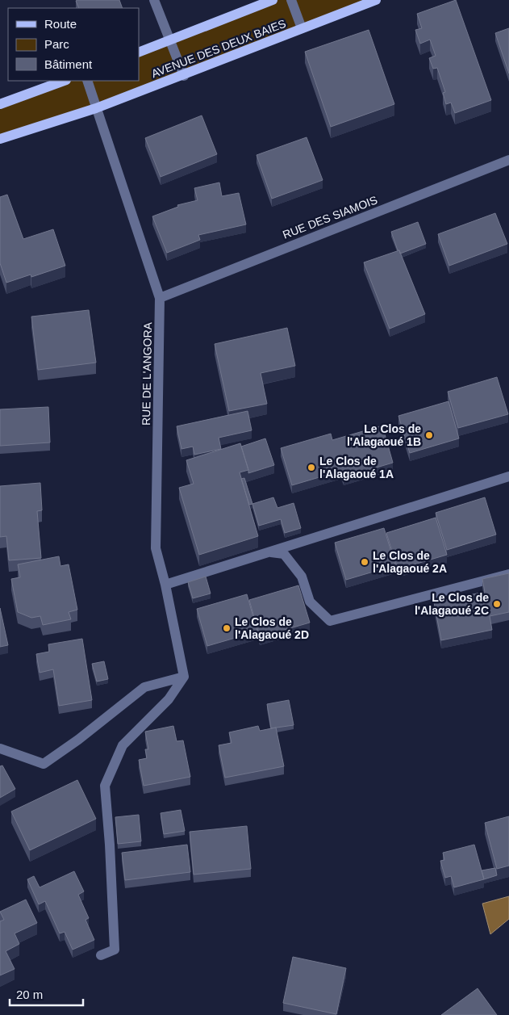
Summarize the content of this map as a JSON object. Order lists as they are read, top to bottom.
{
  "streets": {
    "main road": ["AVENUE DES DEUX BAIES"],
    "street": ["RUE DES SIAMOIS", "RUE DE L'ANGORA"]
  },
  "crossings": [
    ["AVENUE DES DEUX BAIES", "RUE DE L'ANGORA"],
    ["RUE DES SIAMOIS", "RUE DE L'ANGORA"]
  ],
  "places": [
    "Le Clos de l'Alagaoué 1B",
    "Le Clos de l'Alagaoué 1A",
    "Le Clos de l'Alagaoué 2A",
    "Le Clos de l'Alagaoué 2C",
    "Le Clos de l'Alagaoué 2D"
  ],
  "legend": ["Route", "Parc", "Bâtiment"],
  "scale_bar": "20 m"
}
